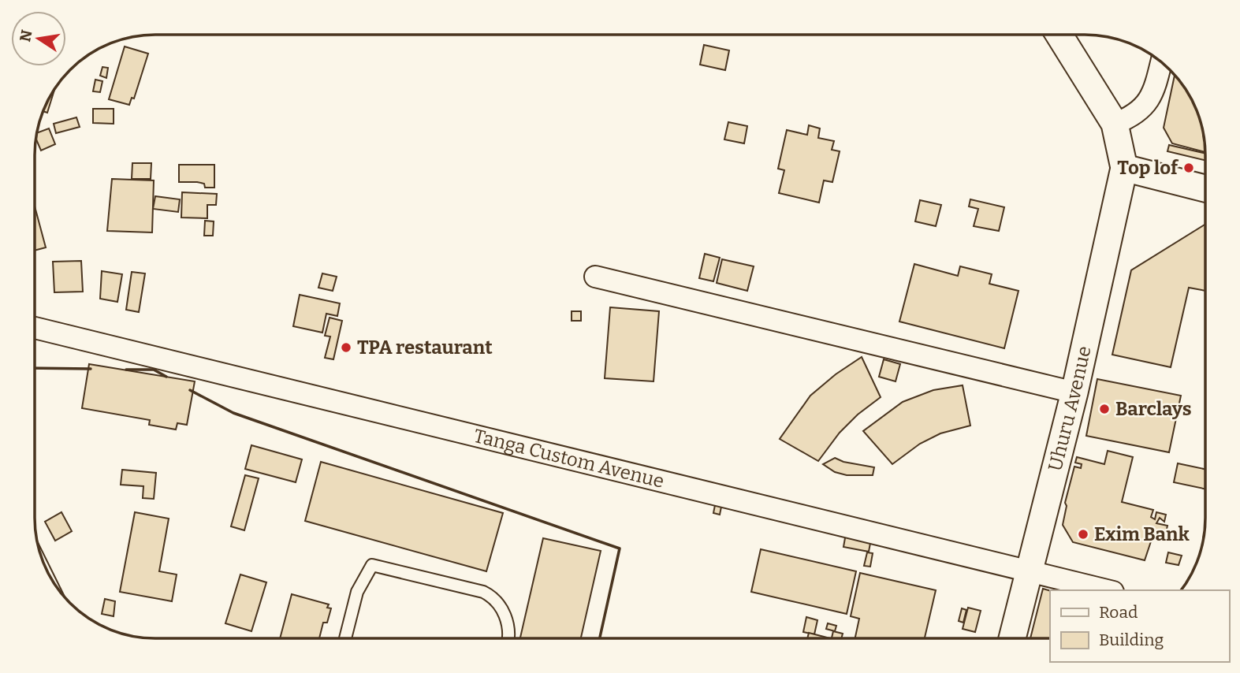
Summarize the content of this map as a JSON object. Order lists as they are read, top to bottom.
{
  "streets": {
    "street": ["Uhuru Avenue", "Tanga Custom Avenue"]
  },
  "crossings": [
    ["Uhuru Avenue", "Tanga Custom Avenue"]
  ],
  "places": [
    "Top lof",
    "TPA restaurant",
    "Barclays",
    "Exim Bank"
  ],
  "legend": ["Road", "Building"],
  "north": "left"
}
